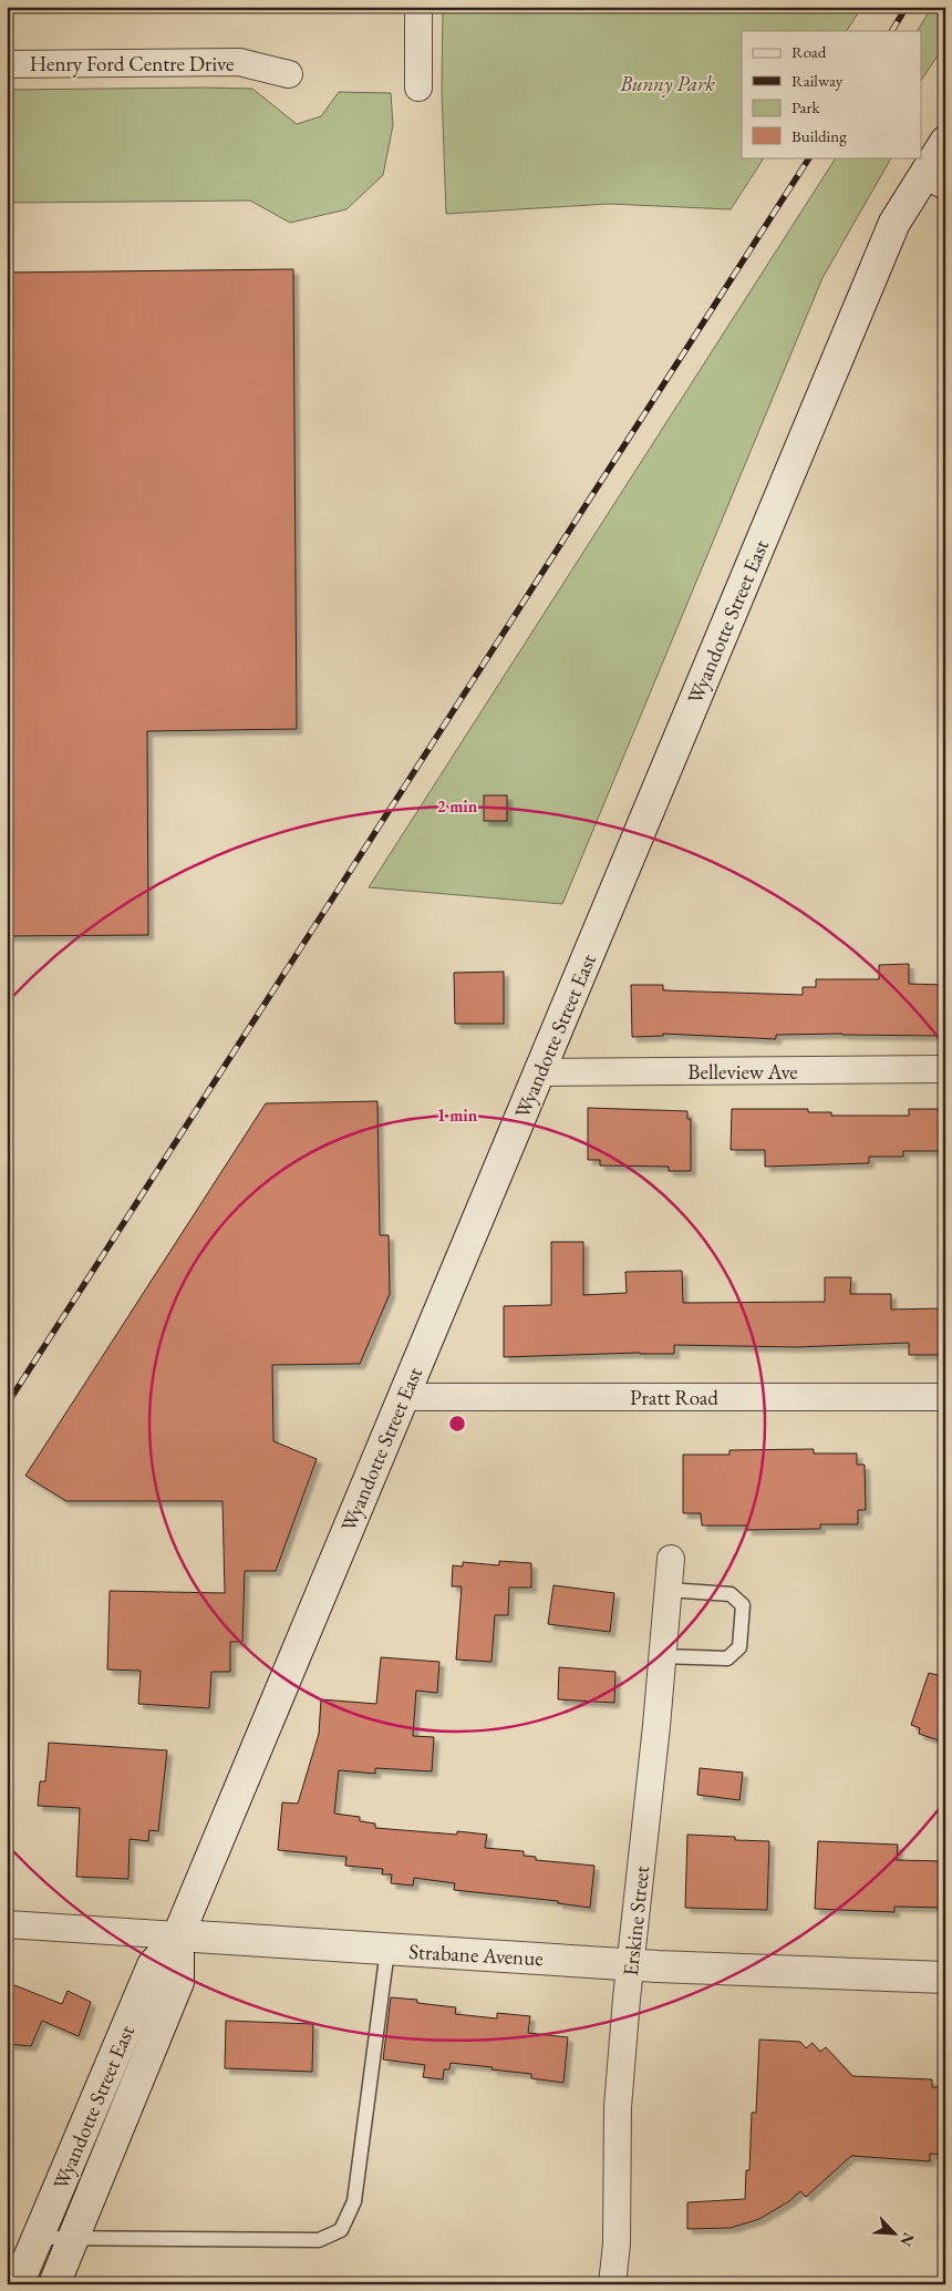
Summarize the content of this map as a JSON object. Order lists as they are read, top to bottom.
{
  "streets": {
    "main road": ["Wyandotte Street East", "Strabane Avenue"],
    "street": [
      "Henry Ford Centre Drive",
      "Belleview Ave",
      "Pratt Road",
      "Erskine Street"
    ]
  },
  "crossings": [
    ["Wyandotte Street East", "Belleview Ave"],
    ["Wyandotte Street East", "Pratt Road"],
    ["Wyandotte Street East", "Strabane Avenue"],
    ["Erskine Street", "Strabane Avenue"]
  ],
  "parks": ["Bunny Park"],
  "legend": [
    "Road",
    "Railway",
    "Park",
    "Building"
  ],
  "north": "bottom right",
  "rings": ["2 min", "1 min"]
}
